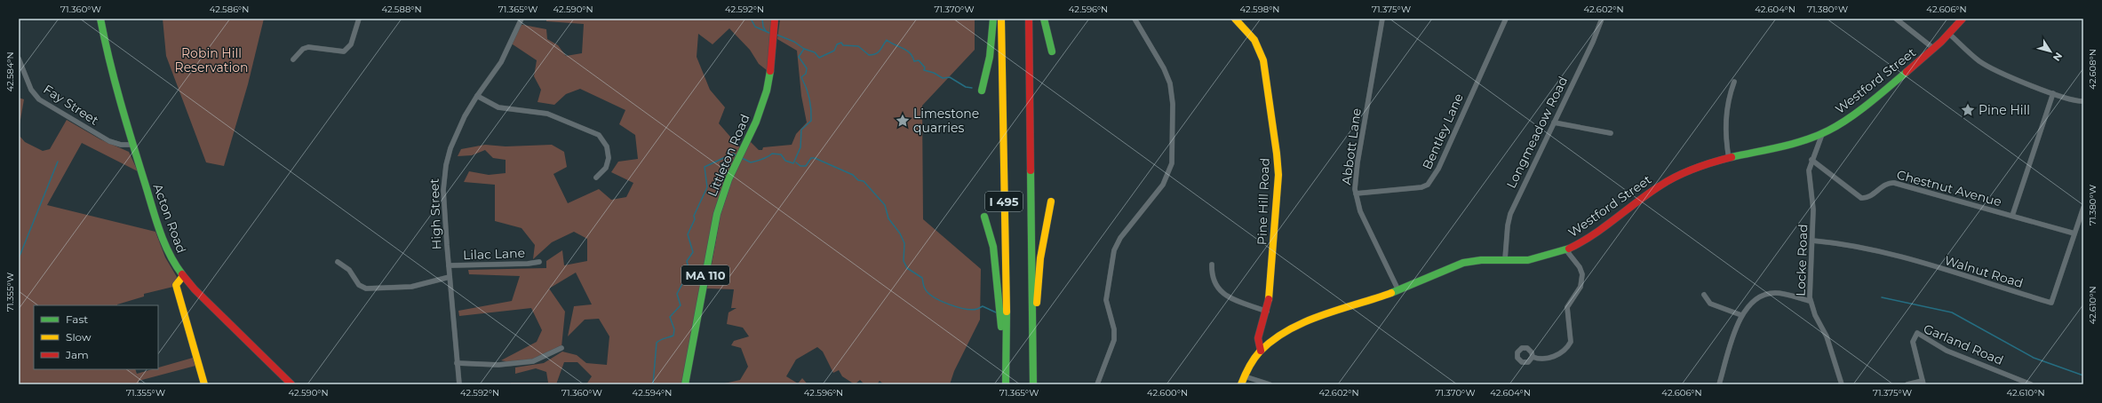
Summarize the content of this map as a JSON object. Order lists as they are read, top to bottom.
{
  "streets": {
    "main road": [
      "Westford Street",
      "Littleton Road",
      "I 495",
      "Pine Hill Road",
      "Acton Road",
      "MA 110"
    ],
    "street": [
      "Fay Street",
      "Bentley Lane",
      "Longmeadow Road",
      "Abbott Lane",
      "Chestnut Avenue",
      "High Street",
      "Lilac Lane",
      "Locke Road",
      "Walnut Road",
      "Garland Road"
    ]
  },
  "crossings": [
    ["Westford Street", "Longmeadow Road"],
    ["Westford Street", "Abbott Lane"],
    ["Westford Street", "Pine Hill Road"],
    ["Westford Street", "Locke Road"],
    ["Fay Street", "Acton Road"],
    ["Bentley Lane", "Abbott Lane"],
    ["Chestnut Avenue", "Locke Road"],
    ["Chestnut Avenue", "Walnut Road"],
    ["High Street", "Lilac Lane"],
    ["Locke Road", "Walnut Road"]
  ],
  "parks": ["Robin Hill Reservation"],
  "places": {
    "place": ["Pine Hill", "Limestone quarries"]
  },
  "legend": ["Fast", "Slow", "Jam"],
  "north": "bottom right",
  "coordinates": [
    "71.360°W",
    "42.586°N",
    "42.588°N",
    "71.365°W",
    "42.590°N",
    "42.592°N",
    "71.370°W",
    "42.596°N",
    "42.598°N",
    "71.375°W",
    "42.602°N",
    "42.604°N",
    "71.380°W",
    "42.606°N",
    "42.608°N",
    "42.584°N",
    "71.355°W",
    "42.610°N",
    "42.594°N",
    "42.600°N"
  ]
}
